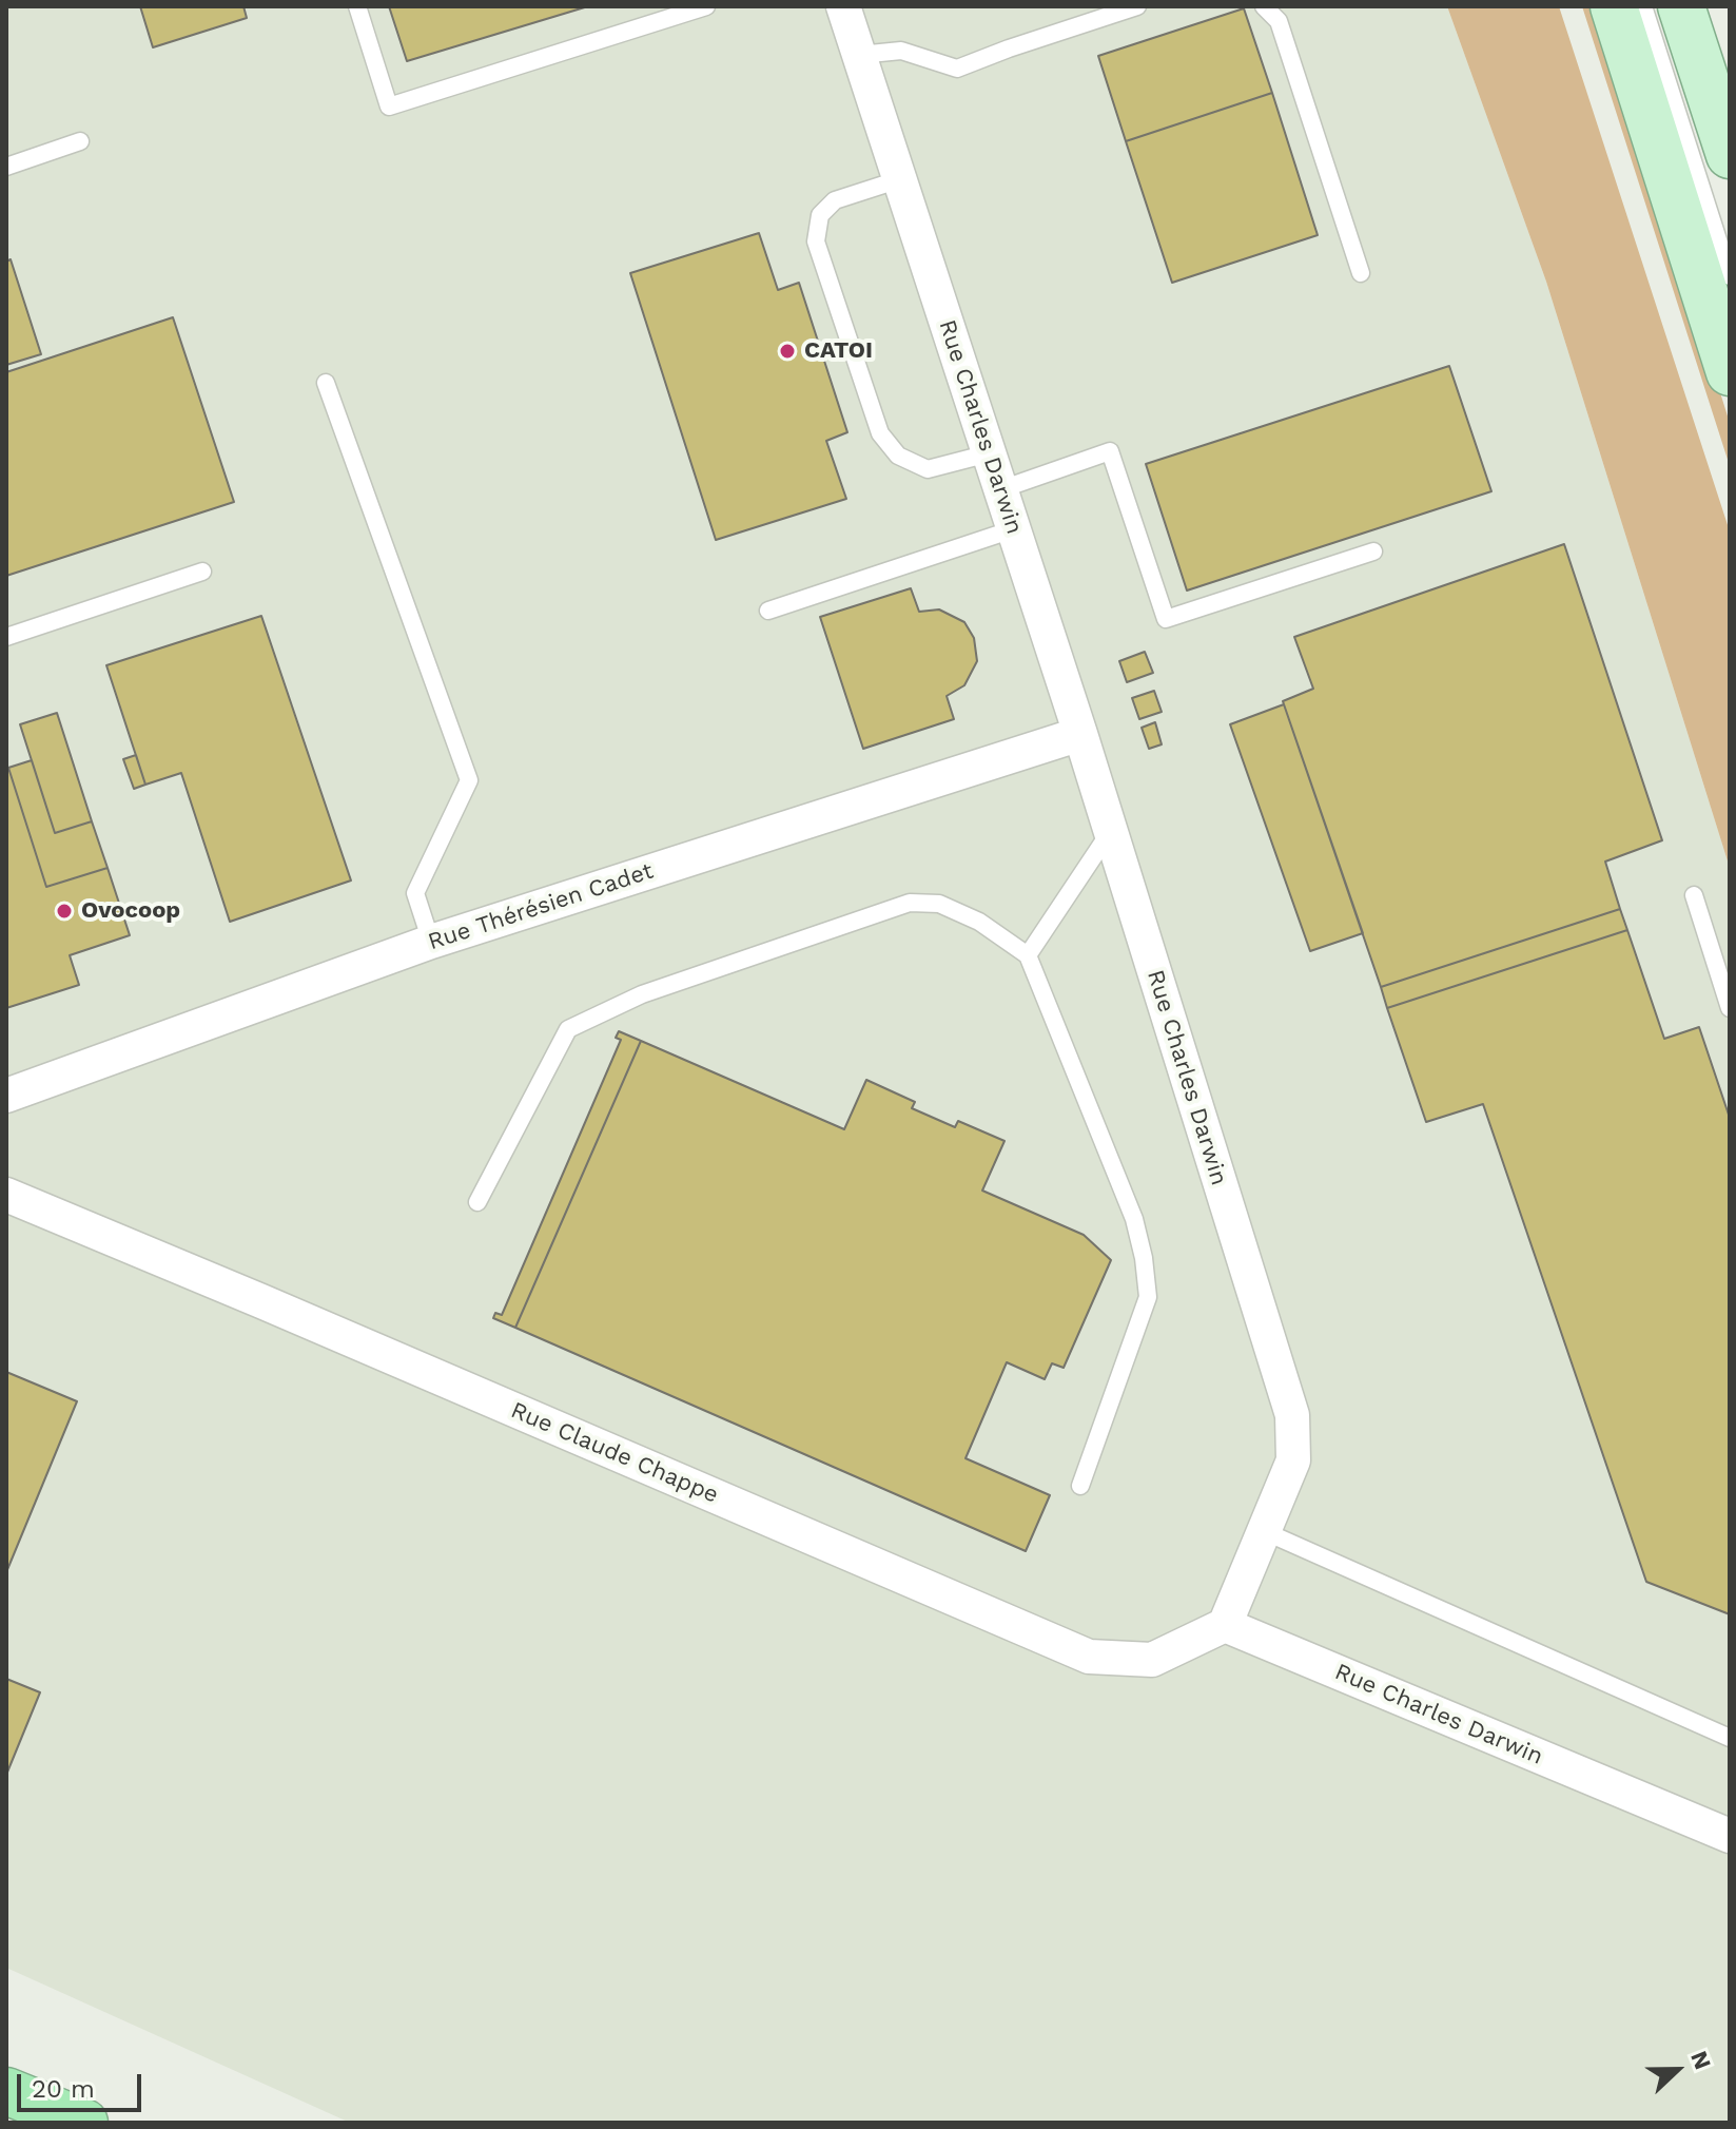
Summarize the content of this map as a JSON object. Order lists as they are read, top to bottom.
{
  "streets": {
    "street": ["Rue Charles Darwin", "Rue Thérésien Cadet", "Rue Claude Chappe"]
  },
  "crossings": [
    ["Rue Charles Darwin", "Rue Thérésien Cadet"],
    ["Rue Charles Darwin", "Rue Claude Chappe"]
  ],
  "places": ["CATOI", "Ovocoop"],
  "scale_bar": "20 m",
  "north": "right"
}
